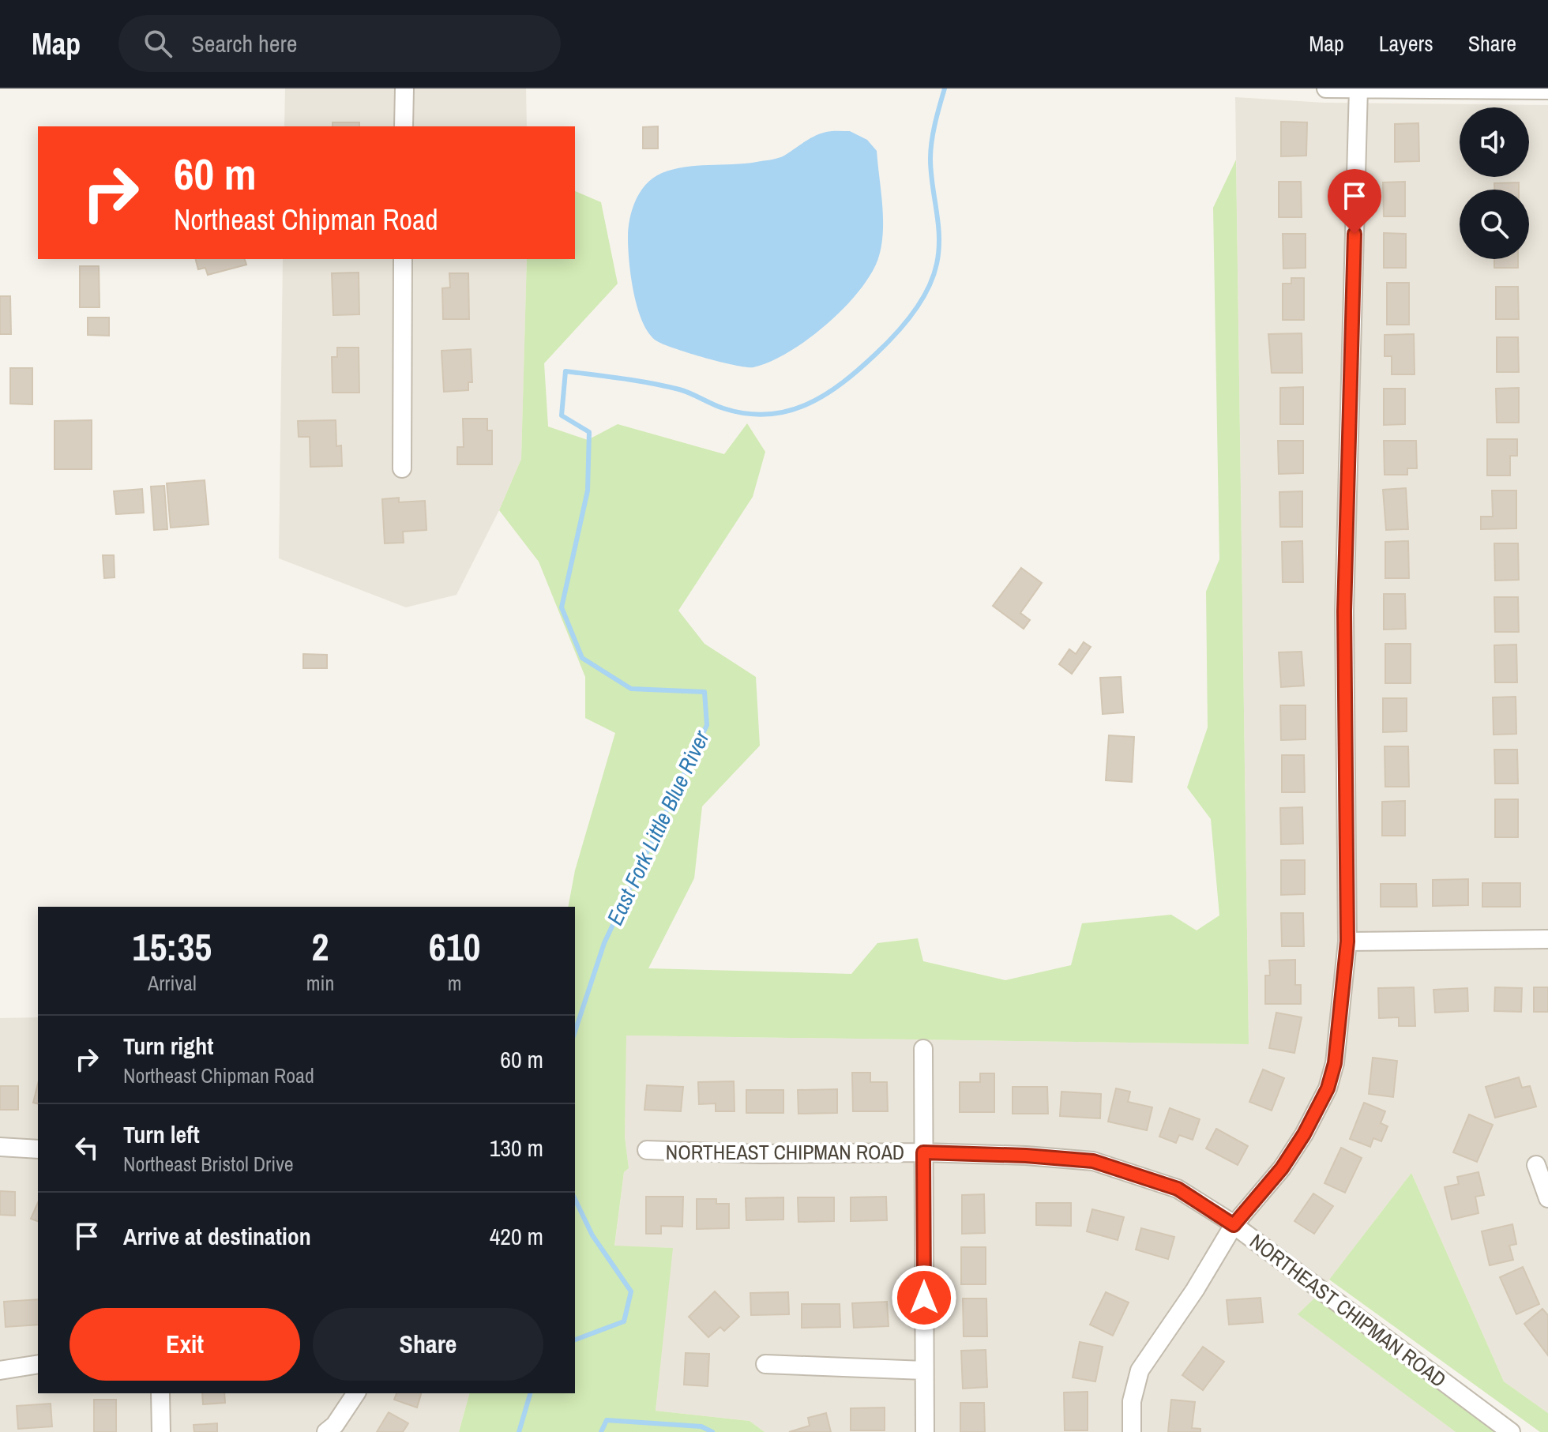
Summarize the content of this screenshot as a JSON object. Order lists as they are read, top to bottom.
{
  "streets": {
    "street": ["NORTHEAST CHIPMAN ROAD"]
  },
  "water": ["East Fork Little Blue River"],
  "page": {
    "header": "Map",
    "search": "Search here",
    "nav": ["Map", "Layers", "Share"],
    "turn": ["60 m", "Northeast Chipman Road"],
    "eta": [
      "15:35",
      "Arrival",
      "2",
      "min",
      "610",
      "m"
    ],
    "list": [
      {
        "name": "Turn right",
        "note": "Northeast Chipman Road",
        "value": "60 m"
      },
      {
        "name": "Turn left",
        "note": "Northeast Bristol Drive",
        "value": "130 m"
      },
      {
        "name": "Arrive at destination",
        "value": "420 m"
      }
    ],
    "buttons": ["Exit", "Share"]
  }
}
